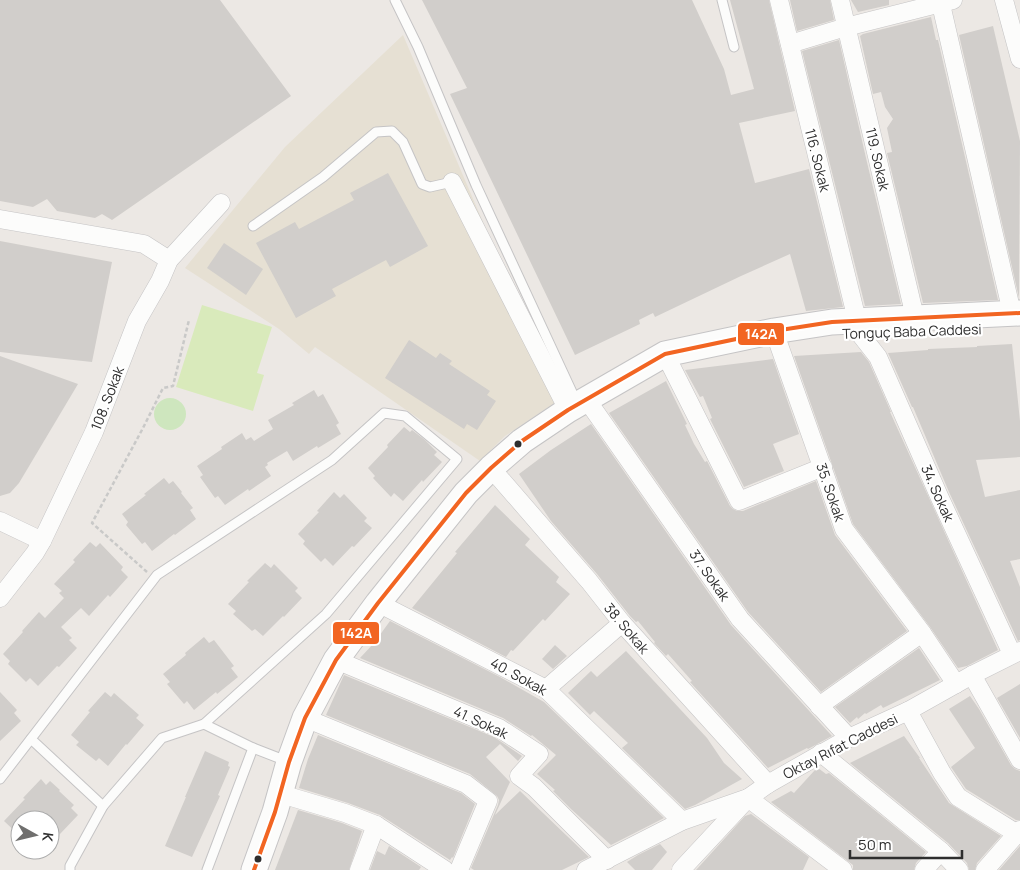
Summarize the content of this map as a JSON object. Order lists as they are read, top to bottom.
{
  "streets": {
    "street": [
      "119. Sokak",
      "116. Sokak",
      "Tonguç Baba Caddesi",
      "108. Sokak",
      "35. Sokak",
      "34. Sokak",
      "37. Sokak",
      "38. Sokak",
      "40. Sokak",
      "41. Sokak",
      "Oktay Rıfat Caddesi"
    ]
  },
  "crossings": [
    ["119. Sokak", "Tonguç Baba Caddesi"],
    ["116. Sokak", "Tonguç Baba Caddesi"],
    ["116. Sokak", "34. Sokak"],
    ["Tonguç Baba Caddesi", "35. Sokak"],
    ["Tonguç Baba Caddesi", "34. Sokak"],
    ["Tonguç Baba Caddesi", "37. Sokak"],
    ["Tonguç Baba Caddesi", "38. Sokak"],
    ["Tonguç Baba Caddesi", "40. Sokak"],
    ["Tonguç Baba Caddesi", "41. Sokak"],
    ["35. Sokak", "Oktay Rıfat Caddesi"],
    ["34. Sokak", "Oktay Rıfat Caddesi"],
    ["37. Sokak", "Oktay Rıfat Caddesi"],
    ["38. Sokak", "Oktay Rıfat Caddesi"]
  ],
  "lines": ["transit line 142A"],
  "scale_bar": "50 m",
  "north": "right"
}
